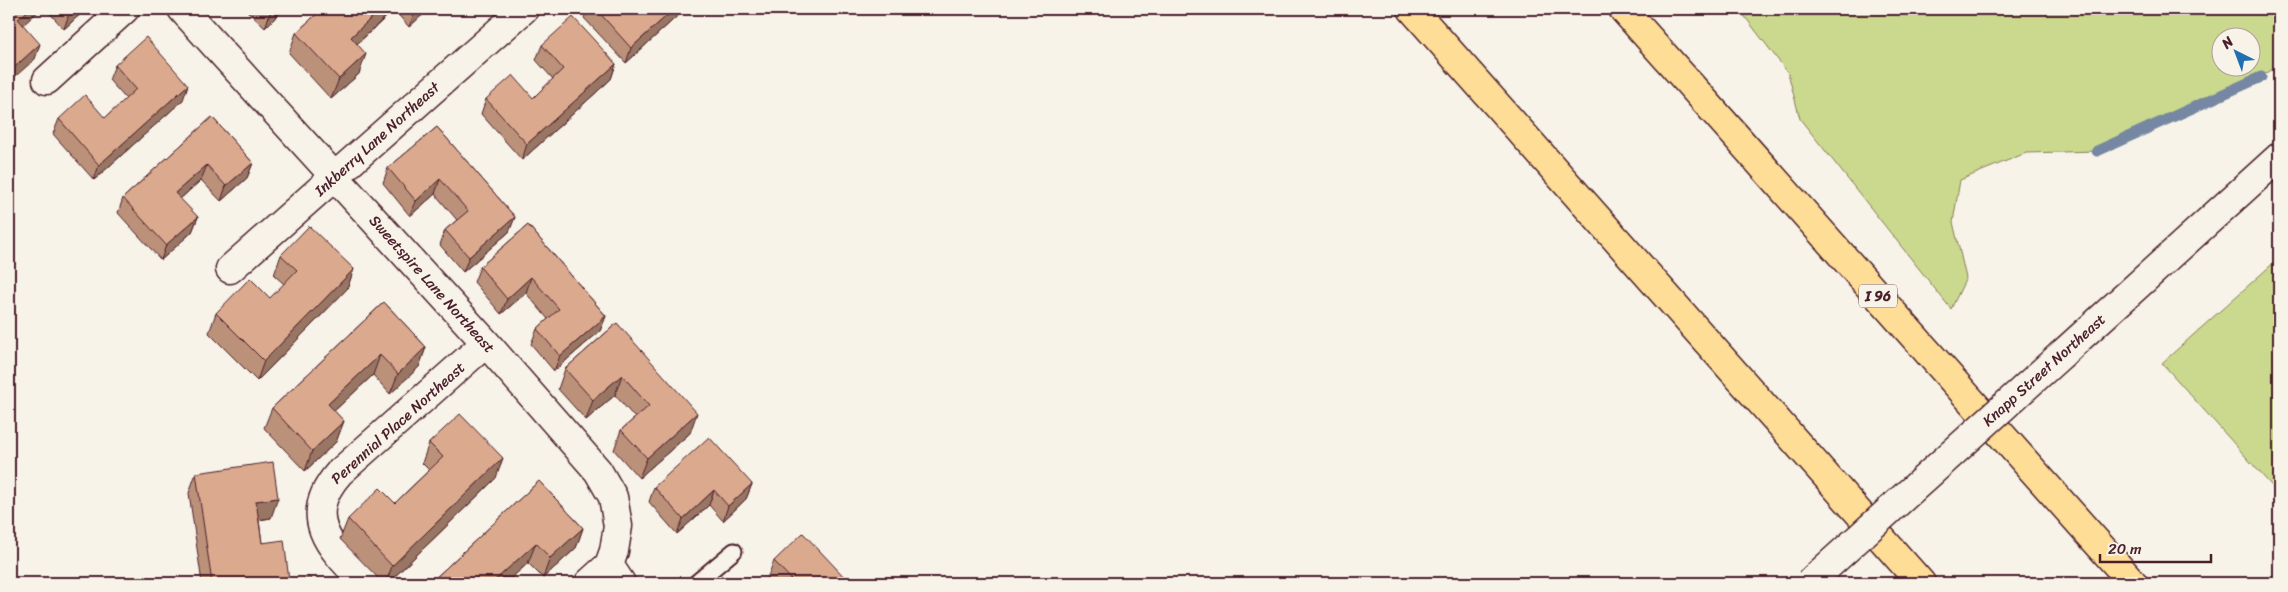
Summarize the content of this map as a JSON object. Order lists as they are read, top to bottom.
{
  "streets": {
    "highway": ["I 96"],
    "street": [
      "Inkberry Lane Northeast",
      "Sweetspire Lane Northeast",
      "Knapp Street Northeast",
      "Perennial Place Northeast"
    ]
  },
  "crossings": [
    ["Inkberry Lane Northeast", "Sweetspire Lane Northeast"],
    ["Sweetspire Lane Northeast", "Perennial Place Northeast"]
  ],
  "scale_bar": "20 m",
  "north": "top left"
}
